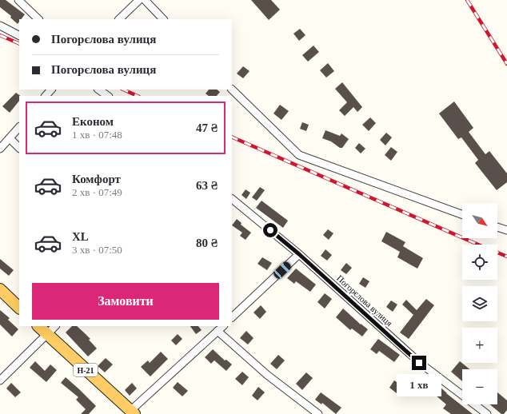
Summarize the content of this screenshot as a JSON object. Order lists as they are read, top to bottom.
{
  "streets": {
    "main road": ["Н-21"],
    "street": ["Погорєлова вулиця"]
  },
  "north": "bottom right",
  "page": {
    "banner": ["Погорєлова вулиця", "Погорєлова вулиця"],
    "list": [
      {
        "name": "Економ",
        "note": "1 хв · 07:48",
        "value": "47 ₴"
      },
      {
        "name": "Комфорт",
        "note": "2 хв · 07:49",
        "value": "63 ₴"
      },
      {
        "name": "XL",
        "note": "3 хв · 07:50",
        "value": "80 ₴"
      }
    ],
    "map_buttons": ["+", "−"],
    "buttons": "Замовити",
    "bubble": "1 хв"
  }
}
